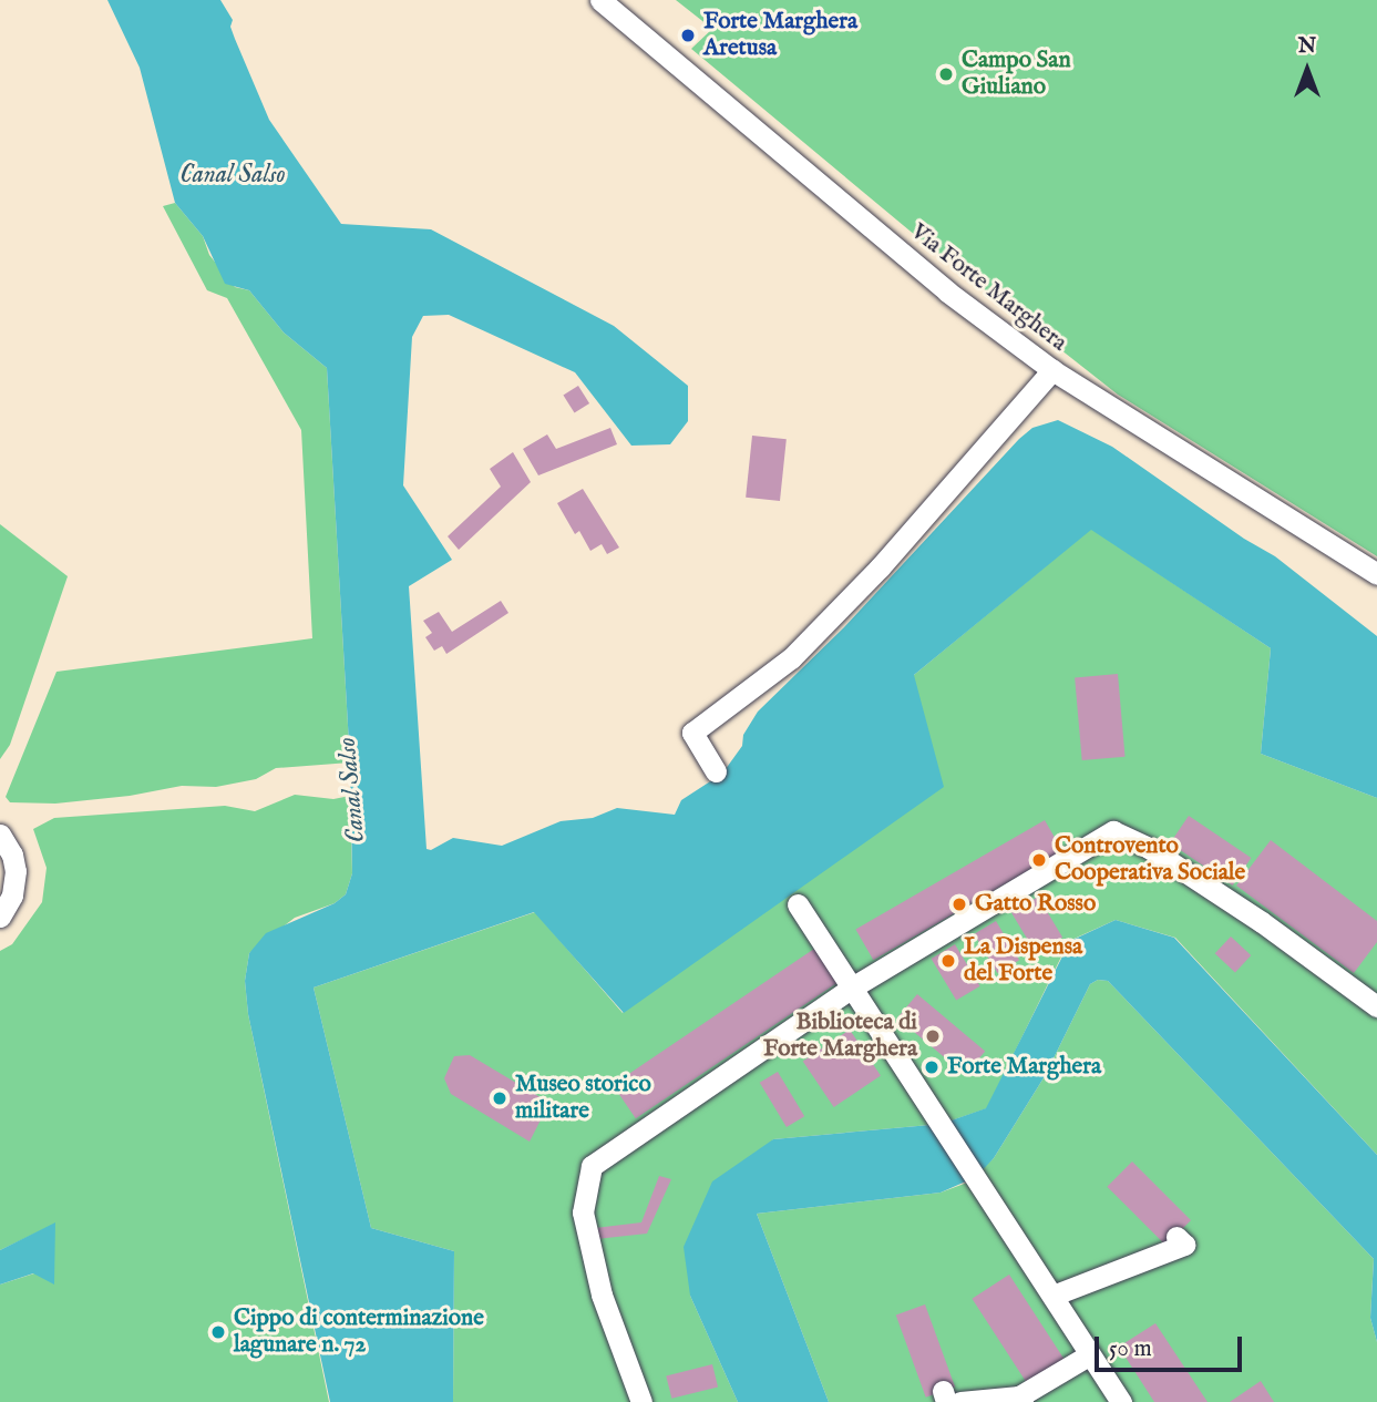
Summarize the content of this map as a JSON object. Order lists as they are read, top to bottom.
{
  "streets": {
    "street": ["Via Forte Marghera"]
  },
  "water": ["Canal Salso"],
  "places": [
    "Forte Marghera Aretusa",
    "Campo San Giuliano",
    "Controvento Cooperativa Sociale",
    "Gatto Rosso",
    "La Dispensa del Forte",
    "Biblioteca di Forte Marghera",
    "Forte Marghera",
    "Museo storico militare",
    "Cippo di conterminazione lagunare n. 72"
  ],
  "scale_bar": "50 m",
  "north": "top"
}
